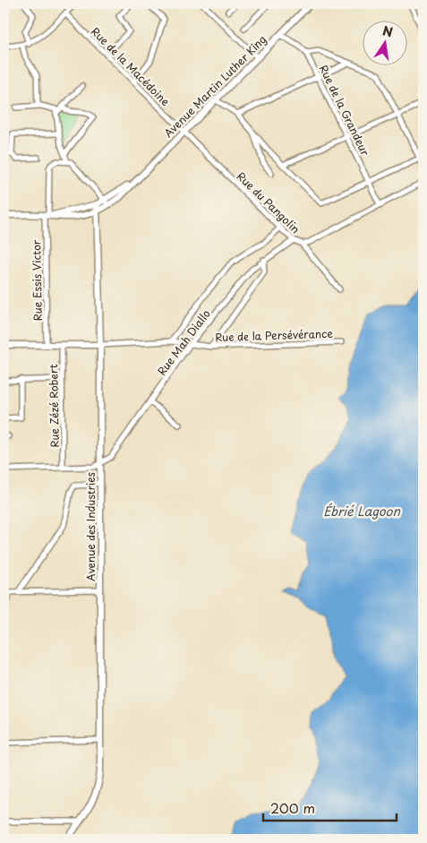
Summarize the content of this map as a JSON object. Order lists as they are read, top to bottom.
{
  "streets": {
    "street": [
      "Rue de la Macédoine",
      "Avenue Martin Luther King",
      "Rue de la Grandeur",
      "Rue du Pangolin",
      "Rue Essis Victor",
      "Rue de la Persévérance",
      "Rue Mah Diallo",
      "Rue Zézé Robert",
      "Avenue des Industries"
    ]
  },
  "crossings": [
    ["Rue de la Macédoine", "Avenue Martin Luther King"],
    ["Rue de la Macédoine", "Rue du Pangolin"],
    ["Avenue Martin Luther King", "Rue de la Grandeur"],
    ["Avenue Martin Luther King", "Rue du Pangolin"],
    ["Avenue Martin Luther King", "Rue Essis Victor"],
    ["Avenue Martin Luther King", "Avenue des Industries"],
    ["Rue du Pangolin", "Rue Mah Diallo"],
    ["Rue de la Persévérance", "Rue Mah Diallo"],
    ["Rue de la Persévérance", "Avenue des Industries"],
    ["Rue Mah Diallo", "Avenue des Industries"]
  ],
  "water": ["Ébrié Lagoon"],
  "scale_bar": "200 m",
  "north": "top"
}
